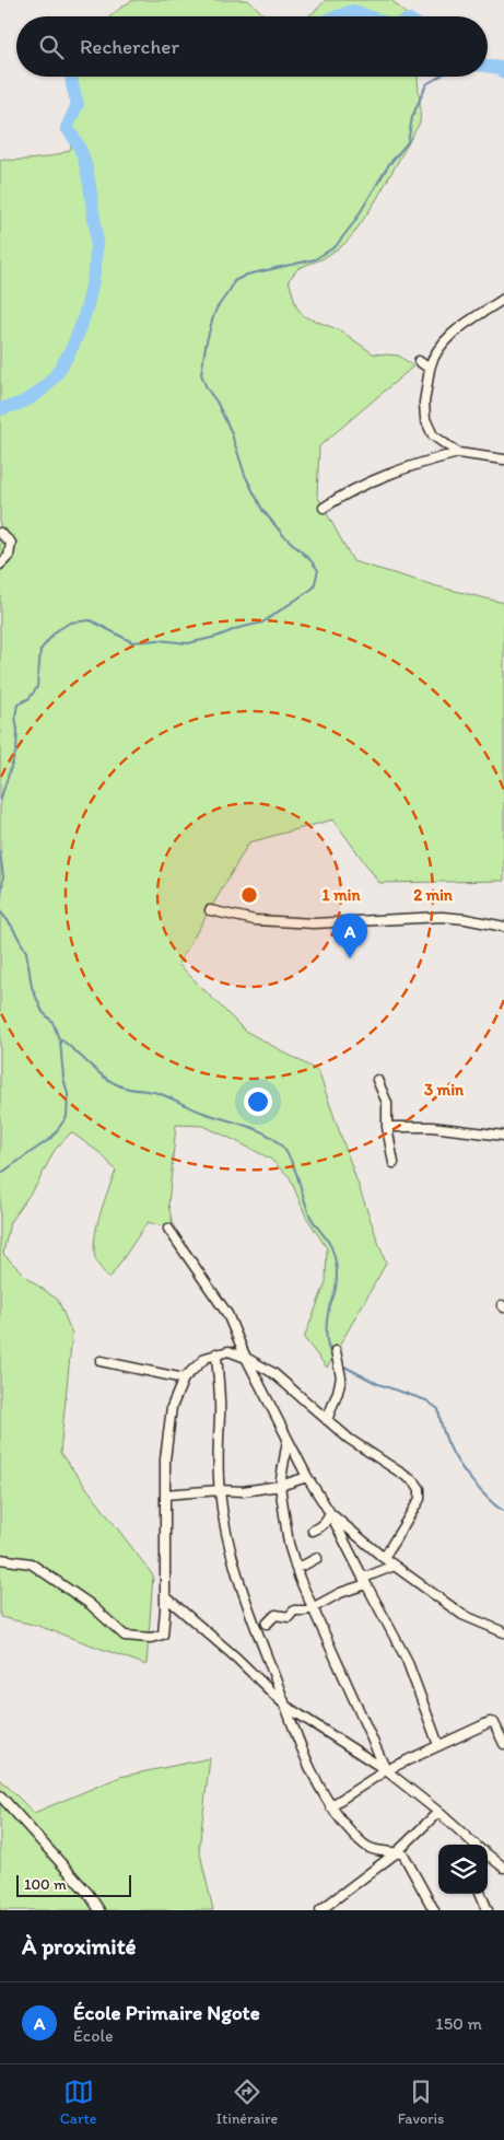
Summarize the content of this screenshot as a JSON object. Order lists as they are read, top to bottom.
{
  "scale_bar": "100 m",
  "page": {
    "search": "Rechercher",
    "pins": "A",
    "scale": "100 m",
    "heading": "À proximité",
    "list": [
      {
        "mark": "A",
        "name": "École Primaire Ngote",
        "note": "École",
        "value": "150 m"
      }
    ],
    "nav": ["Carte", "Itinéraire", "Favoris"]
  },
  "rings": ["1 min", "2 min", "3 min"]
}
